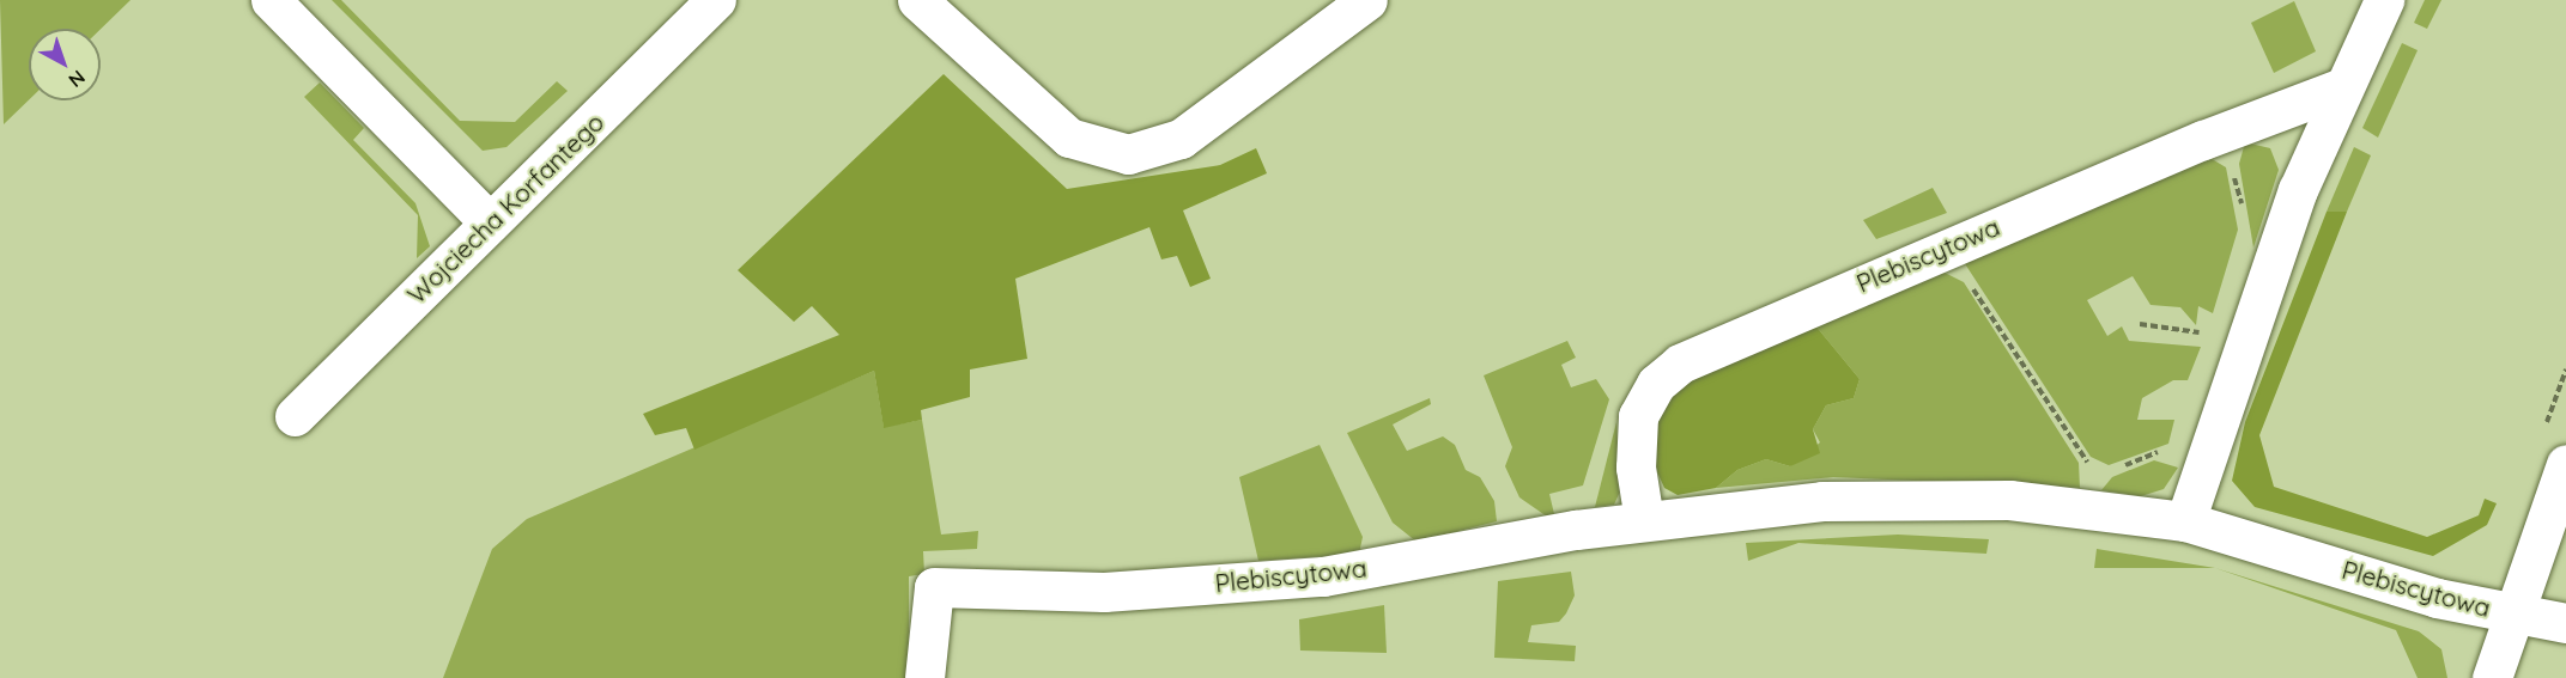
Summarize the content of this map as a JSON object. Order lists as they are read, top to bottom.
{
  "streets": {
    "street": ["Wojciecha Korfantego", "Plebiscytowa"]
  },
  "north": "bottom right"
}
